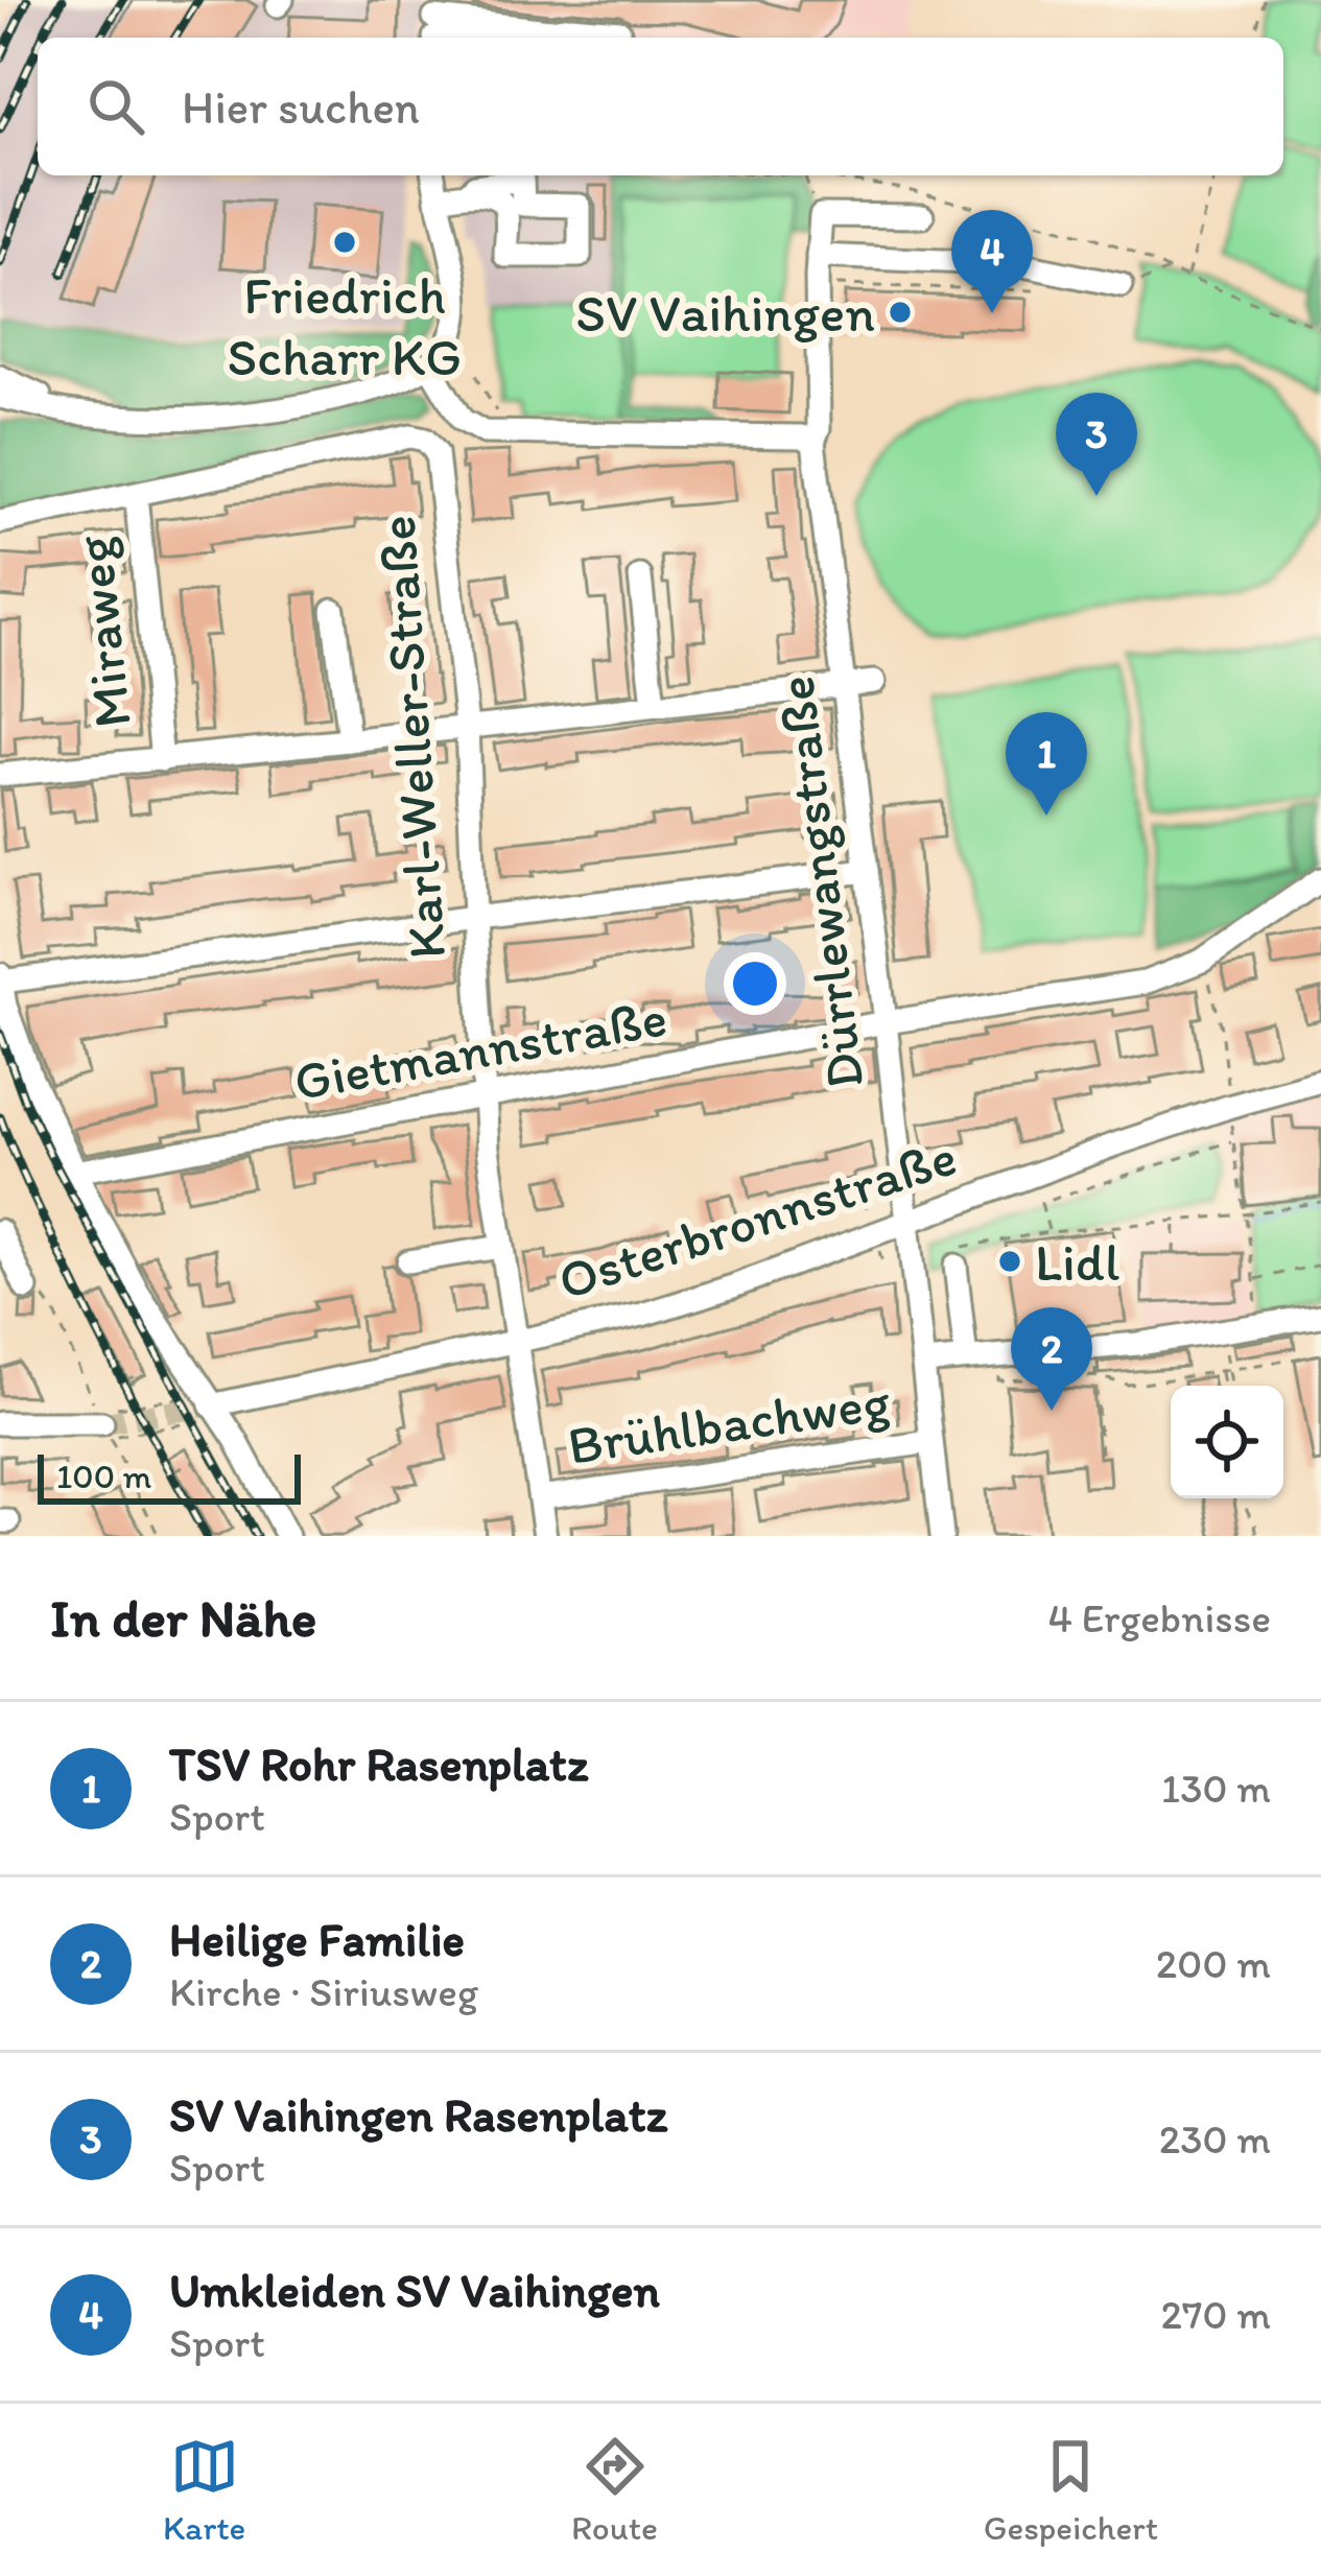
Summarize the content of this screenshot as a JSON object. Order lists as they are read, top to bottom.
{
  "streets": {
    "street": [
      "Miraweg",
      "Karl-Weller-Straße",
      "Dürrlewangstraße",
      "Gietmannstraße",
      "Osterbronnstraße",
      "Brühlbachweg"
    ]
  },
  "crossings": [
    ["Miraweg", "Karl-Weller-Straße"],
    ["Karl-Weller-Straße", "Gietmannstraße"],
    ["Karl-Weller-Straße", "Osterbronnstraße"],
    ["Karl-Weller-Straße", "Brühlbachweg"],
    ["Dürrlewangstraße", "Gietmannstraße"],
    ["Dürrlewangstraße", "Osterbronnstraße"],
    ["Dürrlewangstraße", "Brühlbachweg"]
  ],
  "places": ["Friedrich Scharr KG", "SV Vaihingen", "Lidl"],
  "scale_bar": "100 m",
  "page": {
    "search": "Hier suchen",
    "pins": [
      "4",
      "3",
      "1",
      "2"
    ],
    "scale": "100 m",
    "heading": ["In der Nähe", "4 Ergebnisse"],
    "list": [
      {
        "mark": "1",
        "name": "TSV Rohr Rasenplatz",
        "note": "Sport",
        "value": "130 m"
      },
      {
        "mark": "2",
        "name": "Heilige Familie",
        "note": "Kirche · Siriusweg",
        "value": "200 m"
      },
      {
        "mark": "3",
        "name": "SV Vaihingen Rasenplatz",
        "note": "Sport",
        "value": "230 m"
      },
      {
        "mark": "4",
        "name": "Umkleiden SV Vaihingen",
        "note": "Sport",
        "value": "270 m"
      }
    ],
    "nav": ["Karte", "Route", "Gespeichert"]
  }
}
